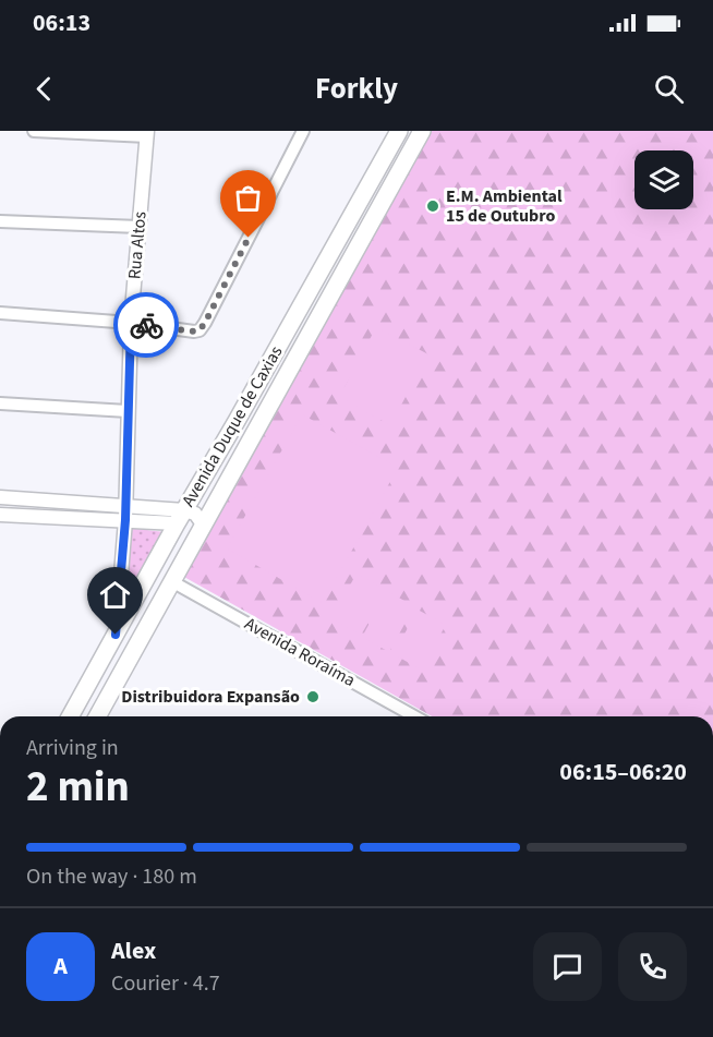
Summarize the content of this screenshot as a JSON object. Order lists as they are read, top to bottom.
{
  "streets": {
    "main road": ["Avenida Duque de Caxias"],
    "street": ["Rua Altos", "Avenida Roraíma"]
  },
  "crossings": [
    ["Rua Altos", "Avenida Duque de Caxias"],
    ["Avenida Duque de Caxias", "Avenida Roraíma"]
  ],
  "places": ["E.M. Ambiental 15 de Outubro", "Distribuidora Expansão"],
  "page": {
    "status": "06:13",
    "header": "Forkly",
    "heading": ["2 min", "Arriving in", "06:15–06:20"],
    "panel": ["Alex", "Courier · 4.7"],
    "bar": "On the way · 180 m",
    "round": "A"
  }
}
